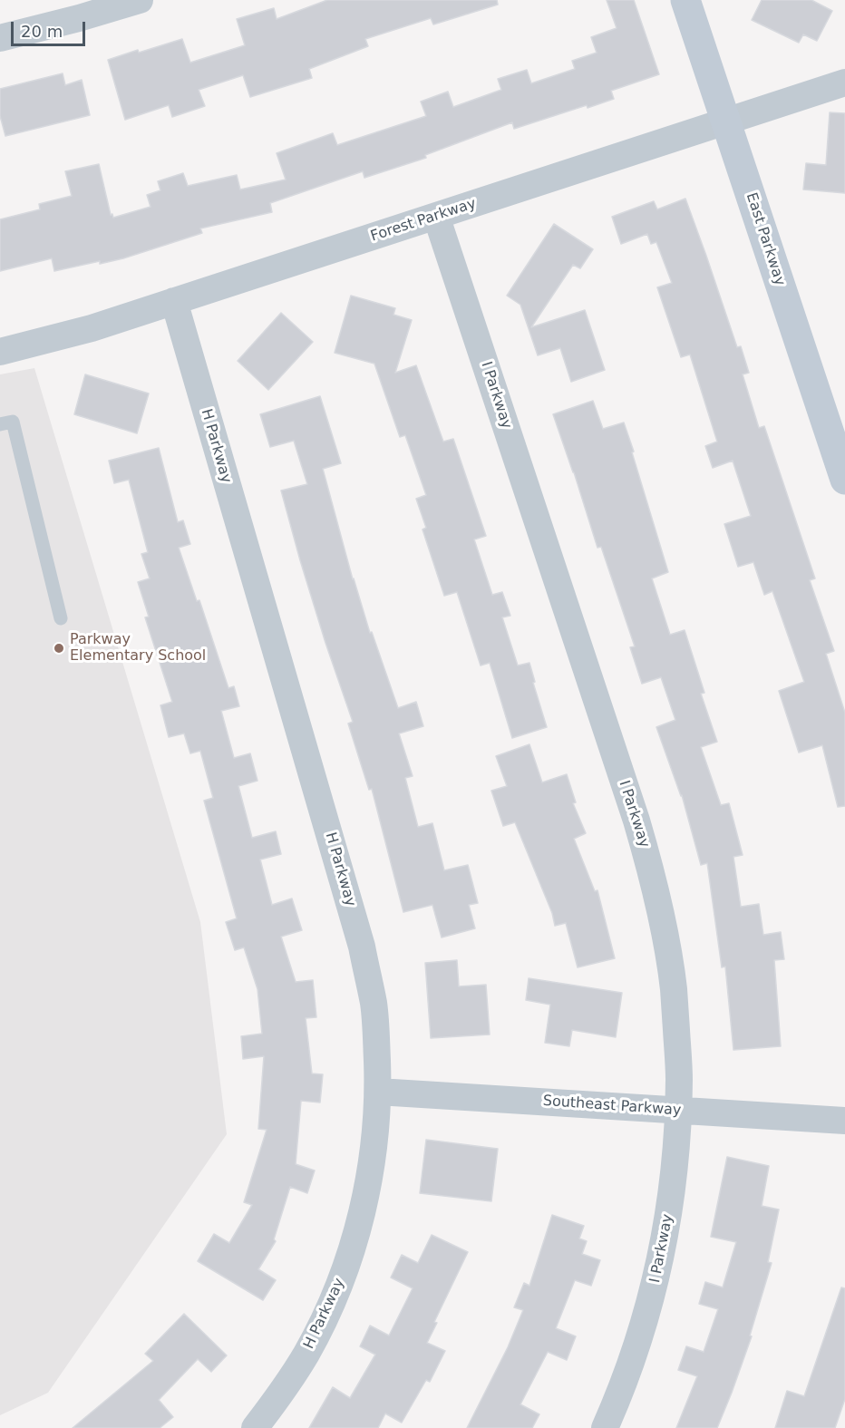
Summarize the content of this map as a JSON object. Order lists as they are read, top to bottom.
{
  "streets": {
    "street": [
      "Forest Parkway",
      "East Parkway",
      "I Parkway",
      "H Parkway",
      "Southeast Parkway"
    ]
  },
  "crossings": [
    ["Forest Parkway", "East Parkway"],
    ["Forest Parkway", "I Parkway"],
    ["Forest Parkway", "H Parkway"],
    ["I Parkway", "Southeast Parkway"],
    ["H Parkway", "Southeast Parkway"]
  ],
  "places": ["Parkway Elementary School"],
  "scale_bar": "20 m"
}
